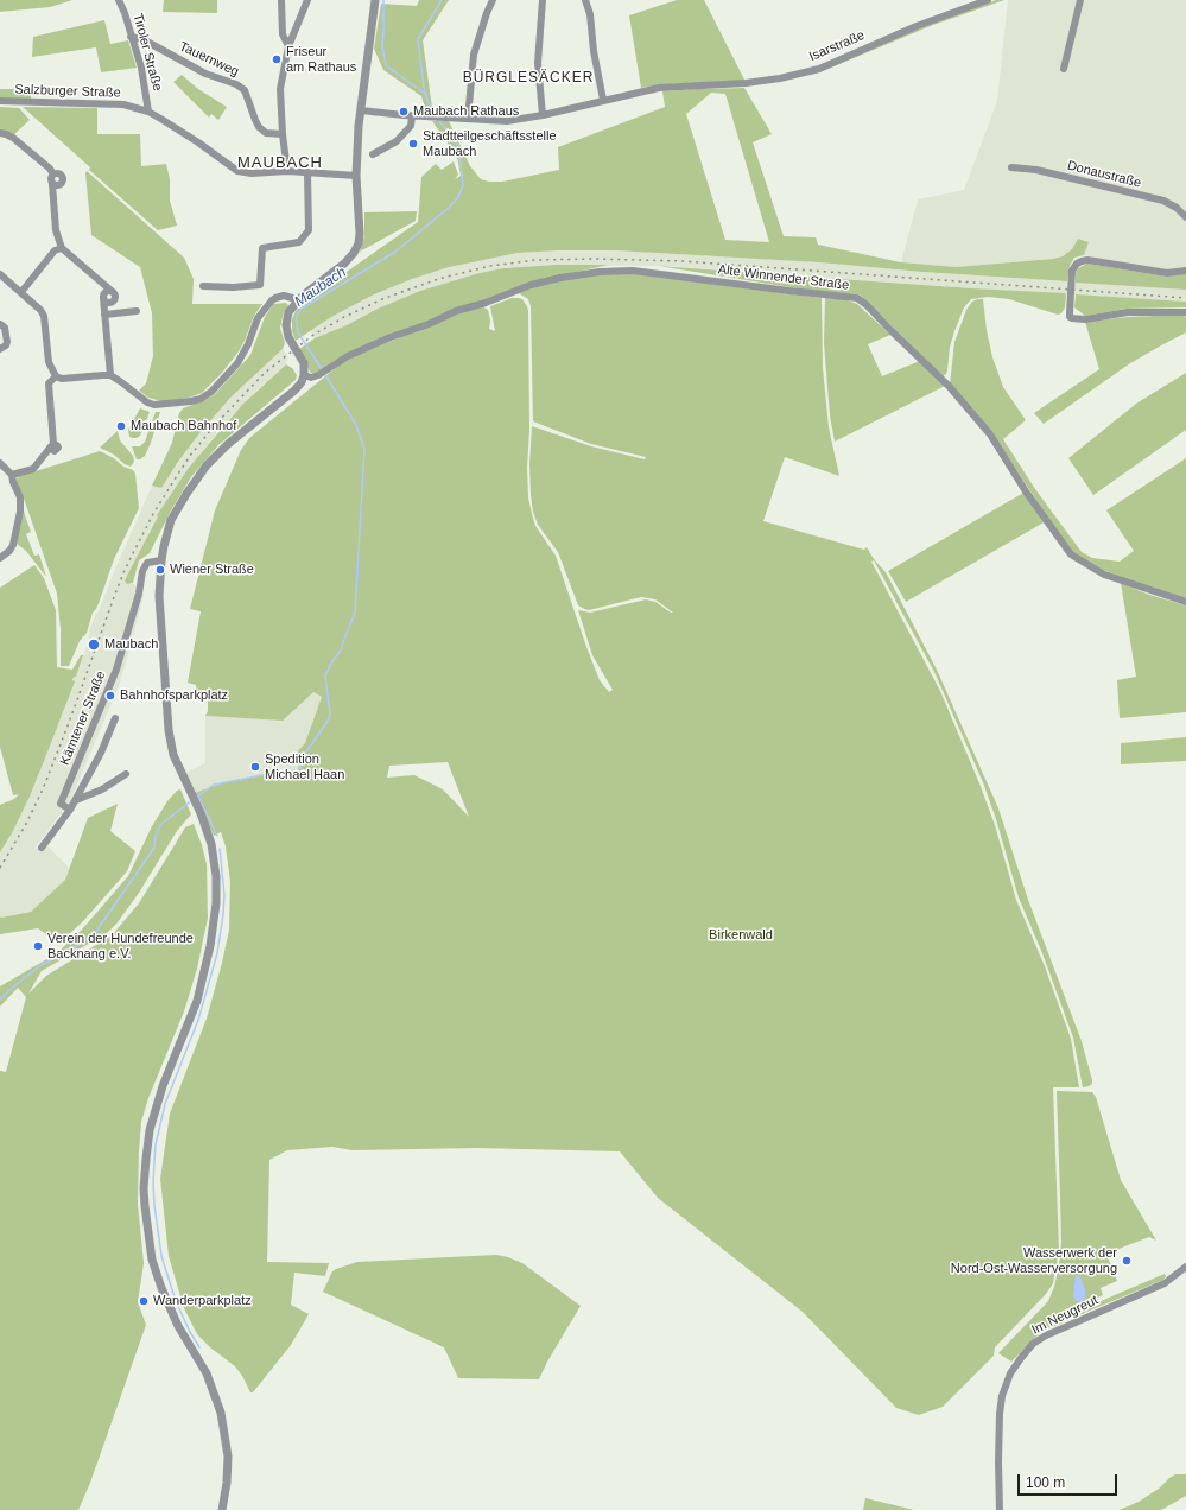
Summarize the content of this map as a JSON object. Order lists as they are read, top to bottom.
{
  "streets": {
    "street": [
      "Isarstraße",
      "Tiroler Straße",
      "Tauernweg",
      "Salzburger Straße",
      "Donaustraße",
      "Alte Winnender Straße",
      "Kärntener Straße",
      "Im Neugreut"
    ]
  },
  "crossings": [
    ["Tiroler Straße", "Tauernweg"],
    ["Tiroler Straße", "Salzburger Straße"]
  ],
  "districts": ["BÜRGLESÄCKER", "MAUBACH"],
  "water": ["Maubach"],
  "parks": ["Birkenwald"],
  "places": [
    "Friseur am Rathaus",
    "Maubach Rathaus",
    "Stadtteilgeschäftsstelle Maubach",
    "Maubach Bahnhof",
    "Wiener Straße",
    "Maubach",
    "Bahnhofsparkplatz",
    "Spedition Michael Haan",
    "Verein der Hundefreunde Backnang e.V.",
    "Wasserwerk der Nord-Ost-Wasserversorgung",
    "Wanderparkplatz"
  ],
  "scale_bar": "100 m"
}
